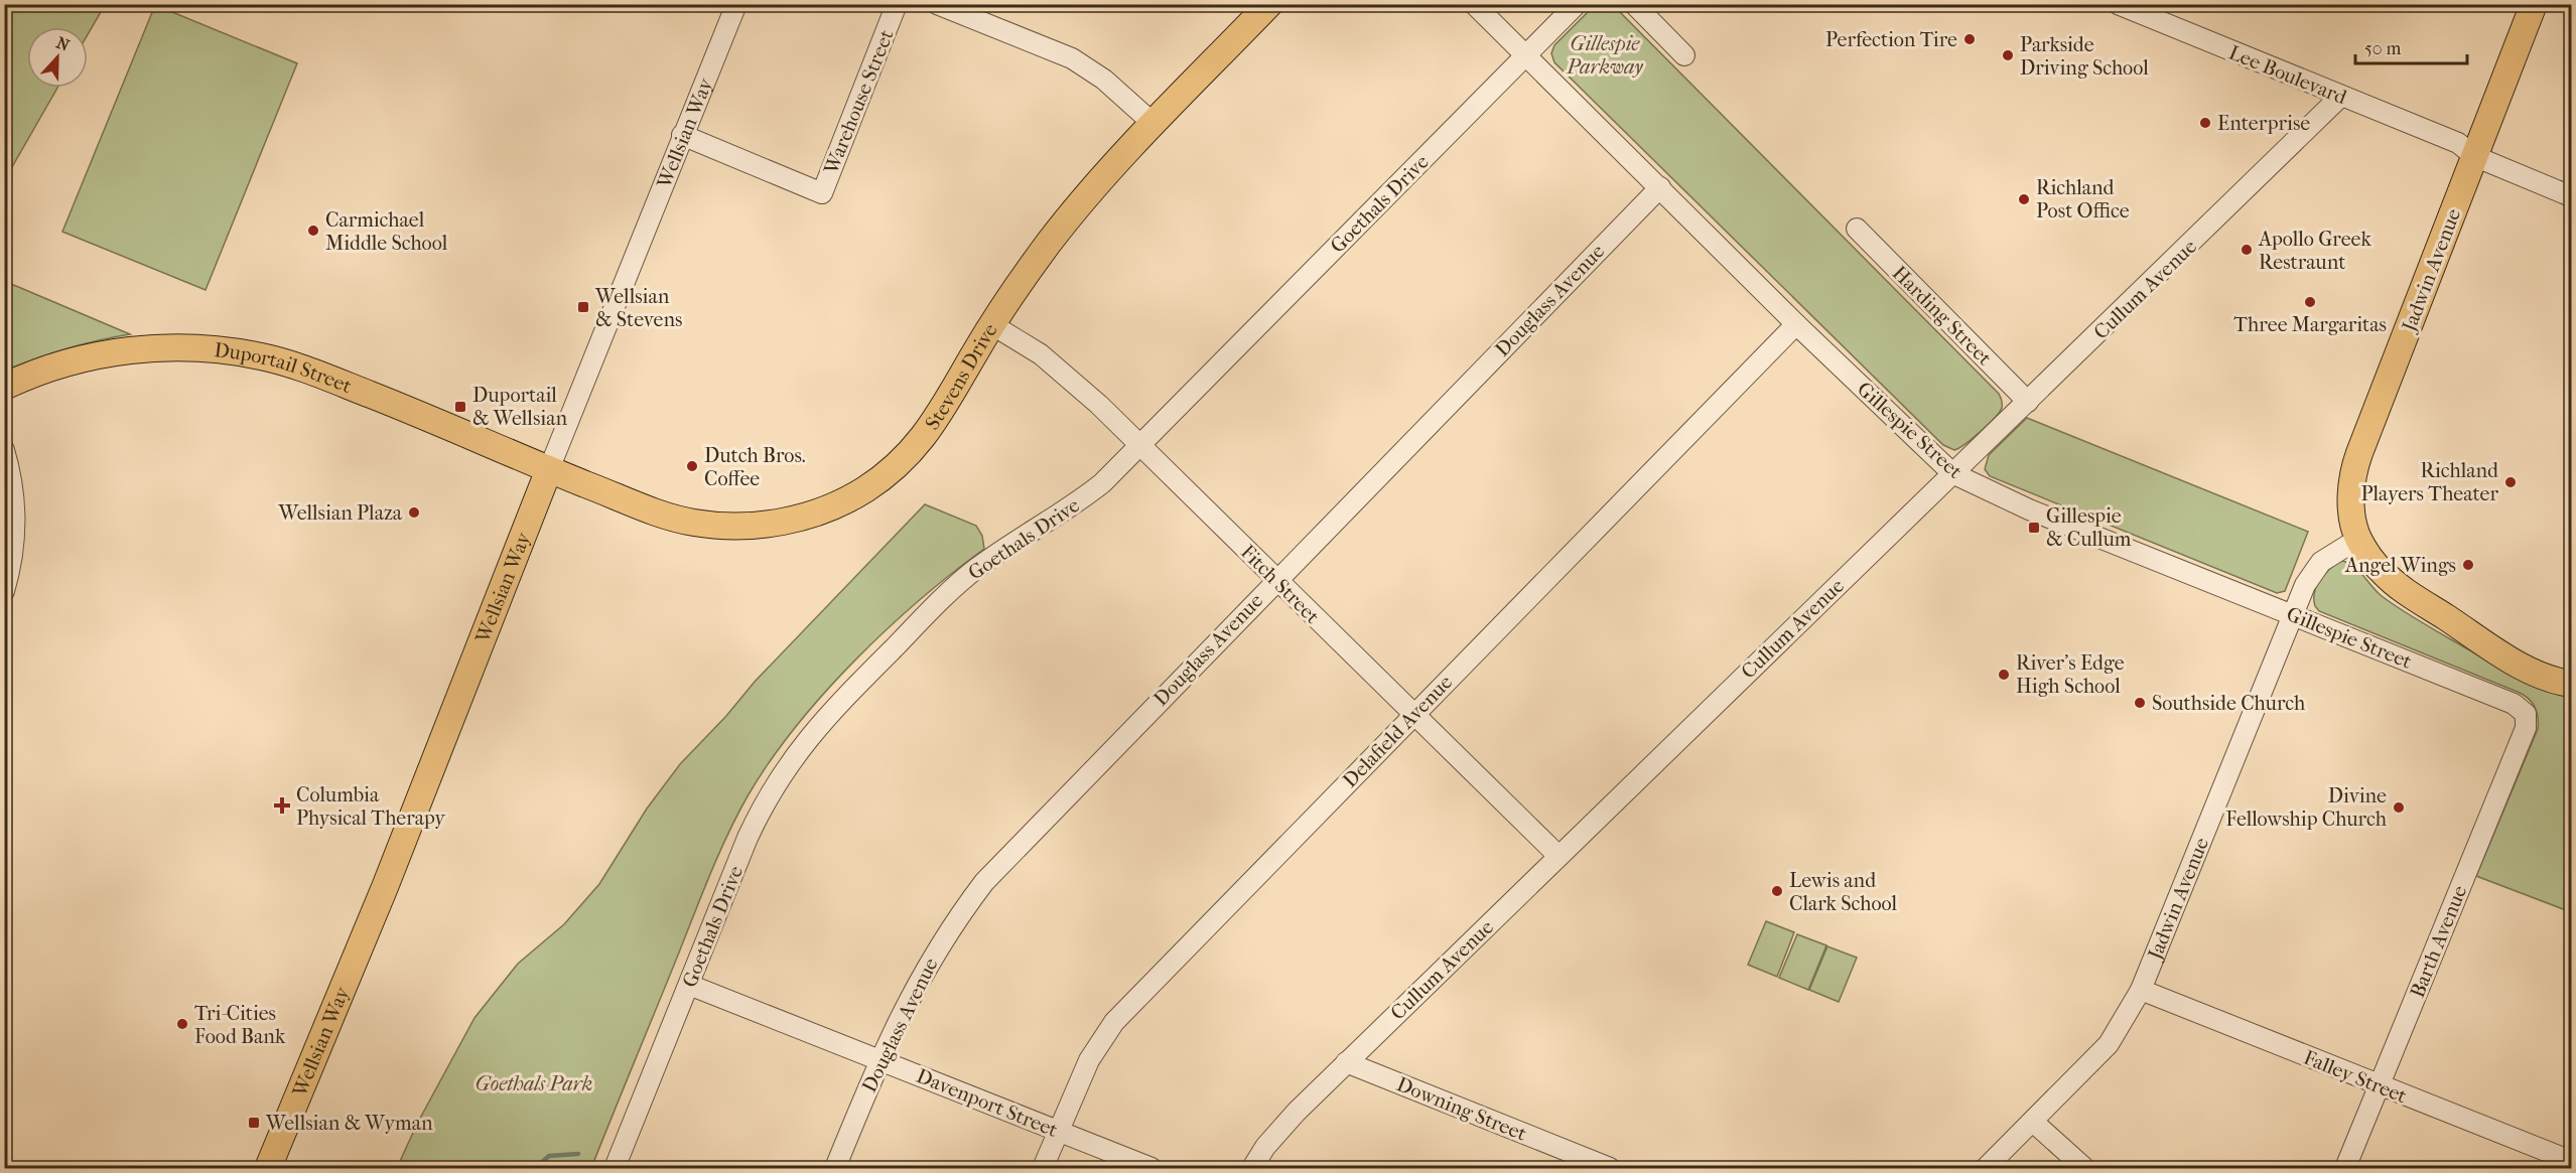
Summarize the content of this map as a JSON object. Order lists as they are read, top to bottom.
{
  "streets": {
    "main road": [
      "Wellsian Way",
      "Jadwin Avenue",
      "Duportail Street",
      "Stevens Drive"
    ],
    "street": [
      "Lee Boulevard",
      "Warehouse Street",
      "Goethals Drive",
      "Cullum Avenue",
      "Douglass Avenue",
      "Harding Street",
      "Gillespie Street",
      "Fitch Street",
      "Delafield Avenue",
      "Barth Avenue",
      "Falley Street",
      "Davenport Street",
      "Downing Street"
    ]
  },
  "crossings": [
    ["Lee Boulevard", "Jadwin Avenue"],
    ["Lee Boulevard", "Cullum Avenue"],
    ["Warehouse Street", "Wellsian Way"],
    ["Wellsian Way", "Duportail Street"],
    ["Wellsian Way", "Stevens Drive"],
    ["Goethals Drive", "Gillespie Street"],
    ["Goethals Drive", "Fitch Street"],
    ["Goethals Drive", "Davenport Street"],
    ["Jadwin Avenue", "Gillespie Street"],
    ["Jadwin Avenue", "Falley Street"],
    ["Cullum Avenue", "Harding Street"],
    ["Cullum Avenue", "Gillespie Street"],
    ["Cullum Avenue", "Fitch Street"],
    ["Cullum Avenue", "Downing Street"],
    ["Douglass Avenue", "Gillespie Street"],
    ["Douglass Avenue", "Fitch Street"],
    ["Douglass Avenue", "Davenport Street"],
    ["Duportail Street", "Stevens Drive"],
    ["Stevens Drive", "Fitch Street"],
    ["Gillespie Street", "Delafield Avenue"],
    ["Gillespie Street", "Barth Avenue"],
    ["Fitch Street", "Delafield Avenue"],
    ["Delafield Avenue", "Davenport Street"],
    ["Barth Avenue", "Falley Street"]
  ],
  "parks": ["Gillespie Parkway", "Goethals Park"],
  "places": {
    "other": [
      "Perfection Tire",
      "Parkside Driving School",
      "Enterprise",
      "Richland Post Office",
      "Carmichael Middle School",
      "Apollo Greek Restraunt",
      "Three Margaritas",
      "Dutch Bros. Coffee",
      "Richland Players Theater",
      "Wellsian Plaza",
      "Angel Wings",
      "River's Edge High School",
      "Southside Church",
      "Divine Fellowship Church",
      "Lewis and Clark School",
      "Tri-Cities Food Bank"
    ],
    "transit": [
      "Wellsian & Stevens",
      "Duportail & Wellsian",
      "Gillespie & Cullum",
      "Wellsian & Wyman"
    ],
    "health": ["Columbia Physical Therapy"]
  },
  "scale_bar": "50 m",
  "north": "top"
}
